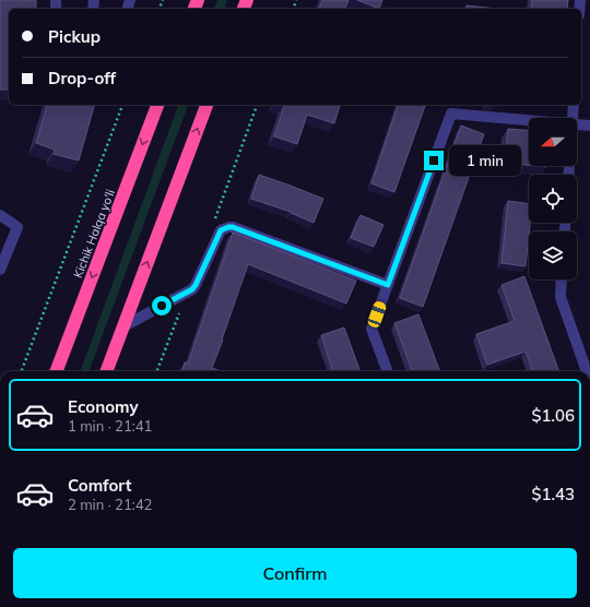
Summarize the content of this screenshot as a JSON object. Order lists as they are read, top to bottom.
{
  "streets": {
    "highway": ["Kichik Halqa yo'li"]
  },
  "north": "left",
  "page": {
    "banner": ["Pickup", "Drop-off"],
    "bubble": "1 min",
    "list": [
      {
        "name": "Economy",
        "note": "1 min · 21:41",
        "value": "$1.06"
      },
      {
        "name": "Comfort",
        "note": "2 min · 21:42",
        "value": "$1.43"
      }
    ],
    "buttons": "Confirm"
  }
}
